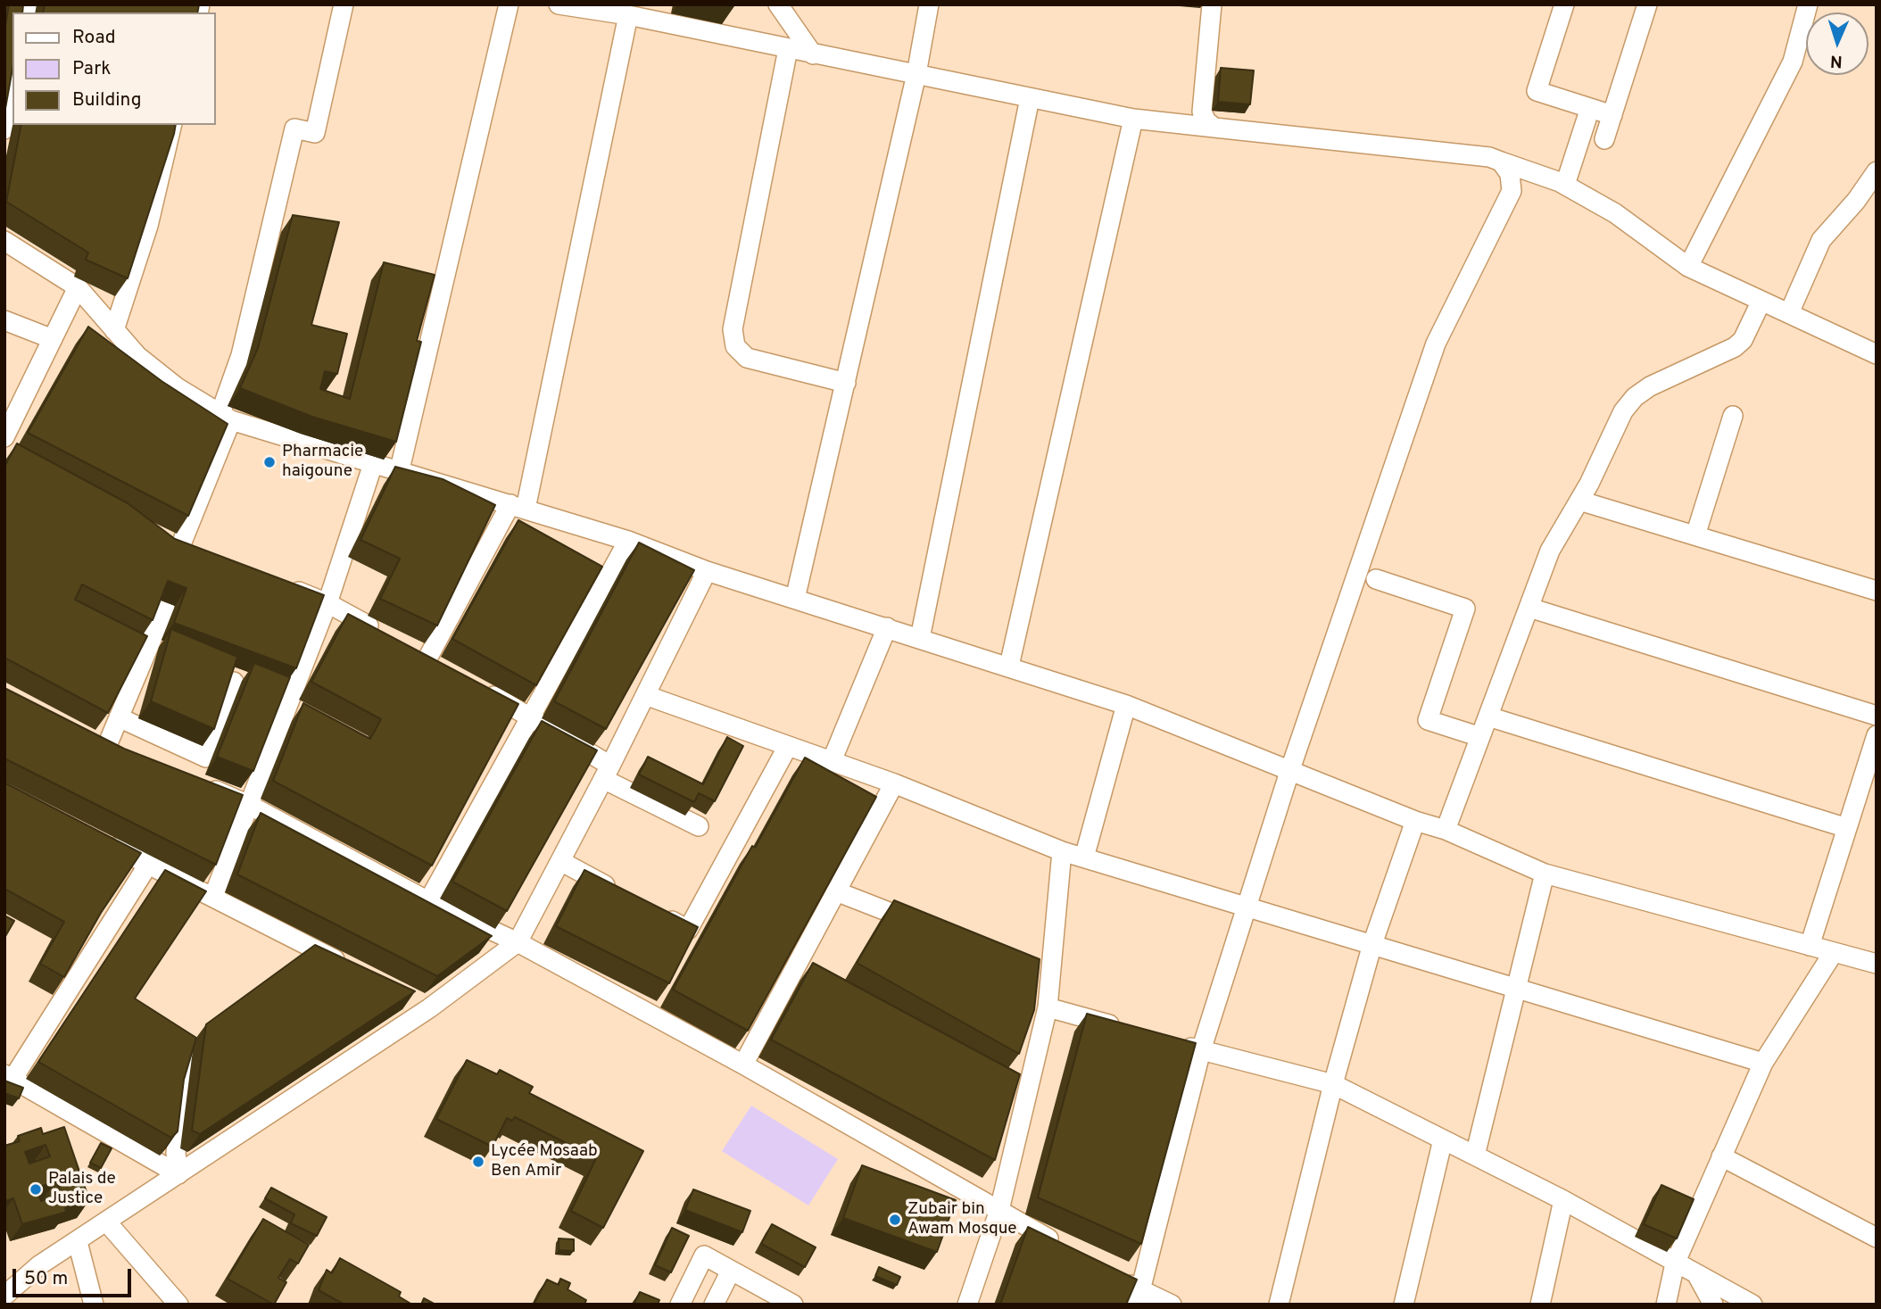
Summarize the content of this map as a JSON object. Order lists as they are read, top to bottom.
{
  "places": [
    "Pharmacie haigoune",
    "Lycée Mosaab Ben Amir",
    "Palais de Justice",
    "Zubair bin Awam Mosque"
  ],
  "legend": ["Road", "Park", "Building"],
  "scale_bar": "50 m",
  "north": "bottom"
}
